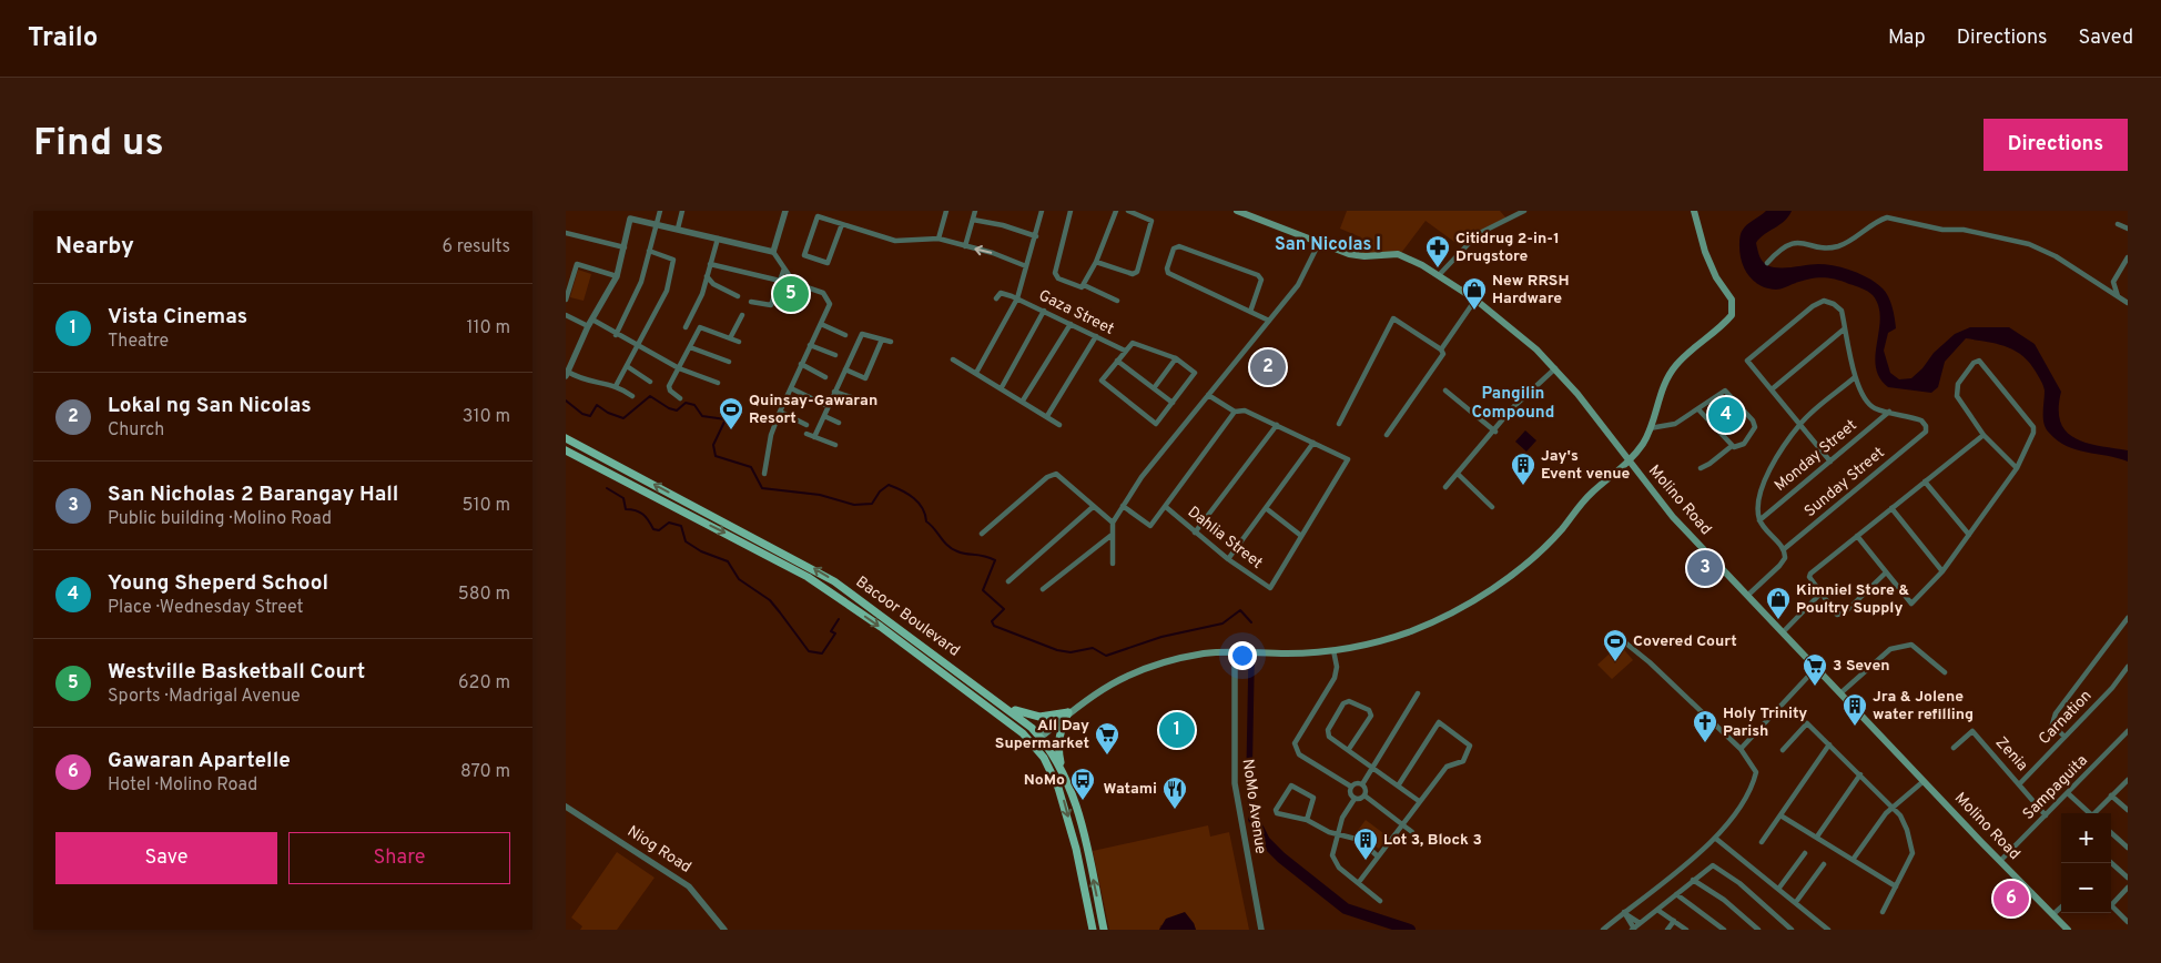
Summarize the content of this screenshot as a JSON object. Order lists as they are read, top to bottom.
{
  "streets": {
    "main road": ["Molino Road", "Bacoor Boulevard"],
    "street": [
      "Gaza Street",
      "Monday Street",
      "Sunday Street",
      "Dahlia Street",
      "Carnation",
      "Zenia",
      "Sampaguita",
      "NoMo Avenue",
      "Niog Road"
    ]
  },
  "crossings": [
    ["Monday Street", "Sunday Street"],
    ["Molino Road", "Sampaguita"],
    ["Carnation", "Zenia"],
    ["Carnation", "Sampaguita"],
    ["Zenia", "Sampaguita"]
  ],
  "districts": ["San Nicolas I", "Pangilin Compound"],
  "places": {
    "pharmacy": ["Citidrug 2-in-1 Drugstore"],
    "shop": ["New RRSH Hardware", "Kimniel Store & Poultry Supply"],
    "sports": ["Quinsay-Gawaran Resort", "Covered Court"],
    "building": ["Jay's Event venue", "Jra & Jolene water refilling", "Lot 3, Block 3"],
    "supermarket": ["3 Seven", "All Day Supermarket"],
    "church": ["Holy Trinity Parish"],
    "bus stop": ["NoMo"],
    "restaurant": ["Watami"]
  },
  "page": {
    "header": "Trailo",
    "nav": ["Map", "Directions", "Saved"],
    "buttons": [
      "Directions",
      ["Save", "Share"]
    ],
    "title": "Find us",
    "heading": ["Nearby", "6 results"],
    "pins": [
      "5",
      "2",
      "4",
      "3",
      "1",
      "6"
    ],
    "list": [
      {
        "mark": "1",
        "name": "Vista Cinemas",
        "note": "Theatre",
        "value": "110 m"
      },
      {
        "mark": "2",
        "name": "Lokal ng San Nicolas",
        "note": "Church",
        "value": "310 m"
      },
      {
        "mark": "3",
        "name": "San Nicholas 2 Barangay Hall",
        "note": "Public building · Molino Road",
        "value": "510 m"
      },
      {
        "mark": "4",
        "name": "Young Sheperd School",
        "note": "Place · Wednesday Street",
        "value": "580 m"
      },
      {
        "mark": "5",
        "name": "Westville Basketball Court",
        "note": "Sports · Madrigal Avenue",
        "value": "620 m"
      },
      {
        "mark": "6",
        "name": "Gawaran Apartelle",
        "note": "Hotel · Molino Road",
        "value": "870 m"
      }
    ],
    "map_buttons": ["+", "−"]
  }
}
